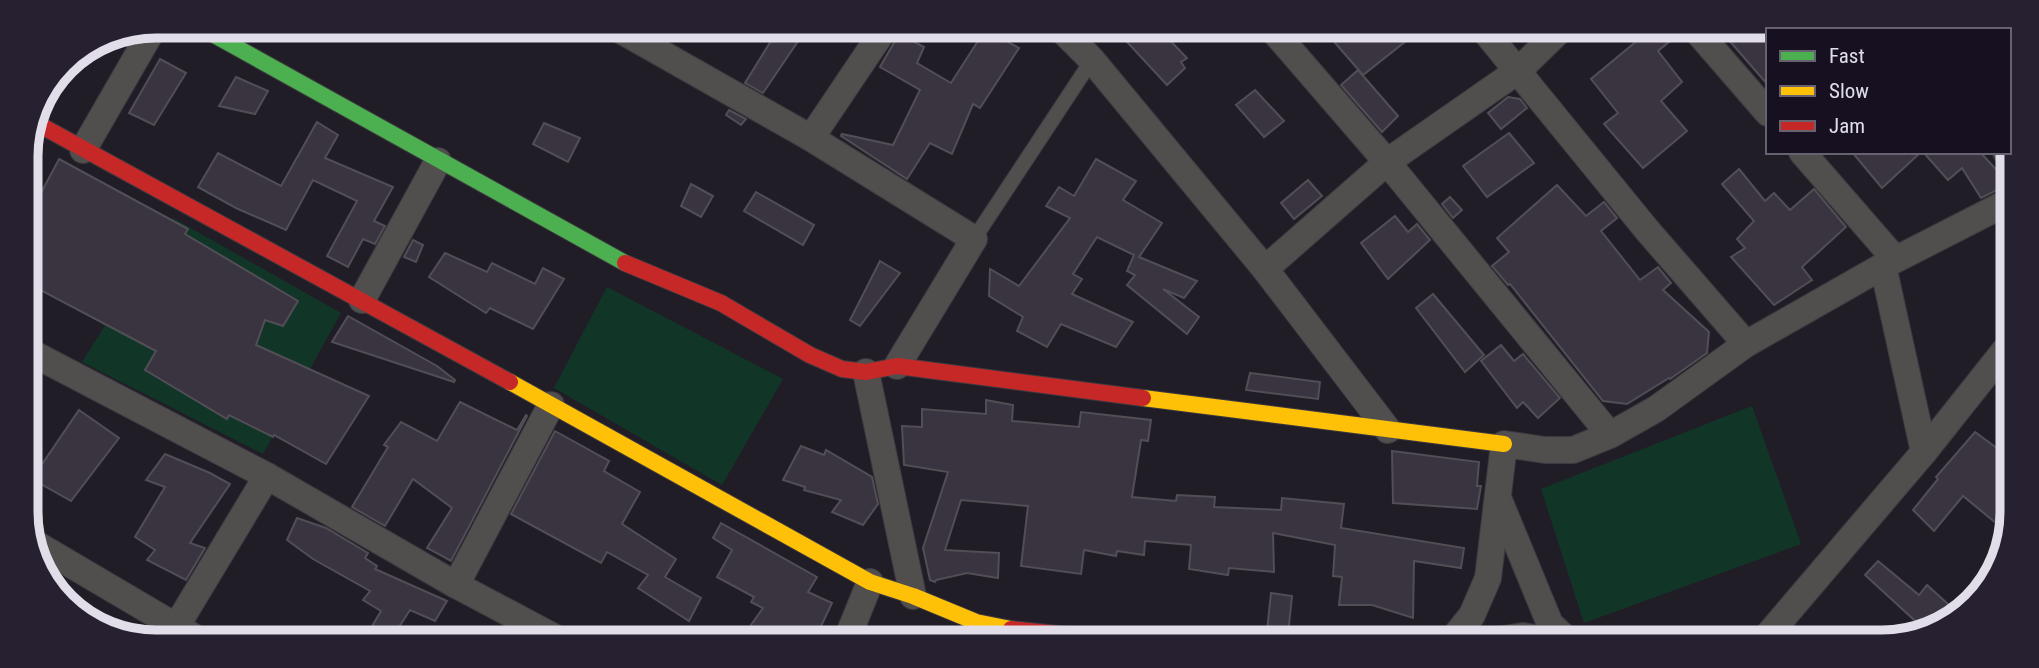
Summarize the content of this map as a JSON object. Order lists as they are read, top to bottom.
{
  "legend": ["Fast", "Slow", "Jam"]
}
